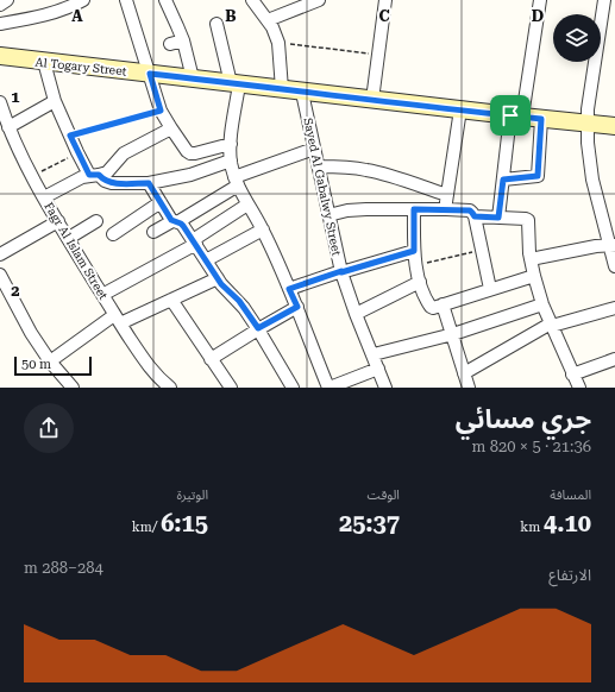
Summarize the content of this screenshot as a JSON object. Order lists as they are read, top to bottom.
{
  "streets": {
    "street": ["Al Togary Street", "Sayed Al Gabalwy Street", "Fagr Al Islam Street"]
  },
  "crossings": [
    ["Al Togary Street", "Sayed Al Gabalwy Street"]
  ],
  "scale_bar": "50 m",
  "page": {
    "scale": "50 m",
    "heading": ["جري مسائي", "21:36 · 5 × 820 m"],
    "stats": [
      ["المسافة", "4.10 km"],
      ["الوقت", "25:37"],
      ["الوتيرة", "6:15 /km"]
    ],
    "chart": ["الارتفاع", "284–288 m"]
  },
  "grid": {
    "columns": [
      "A",
      "B",
      "C",
      "D"
    ],
    "rows": ["1", "2"]
  }
}
